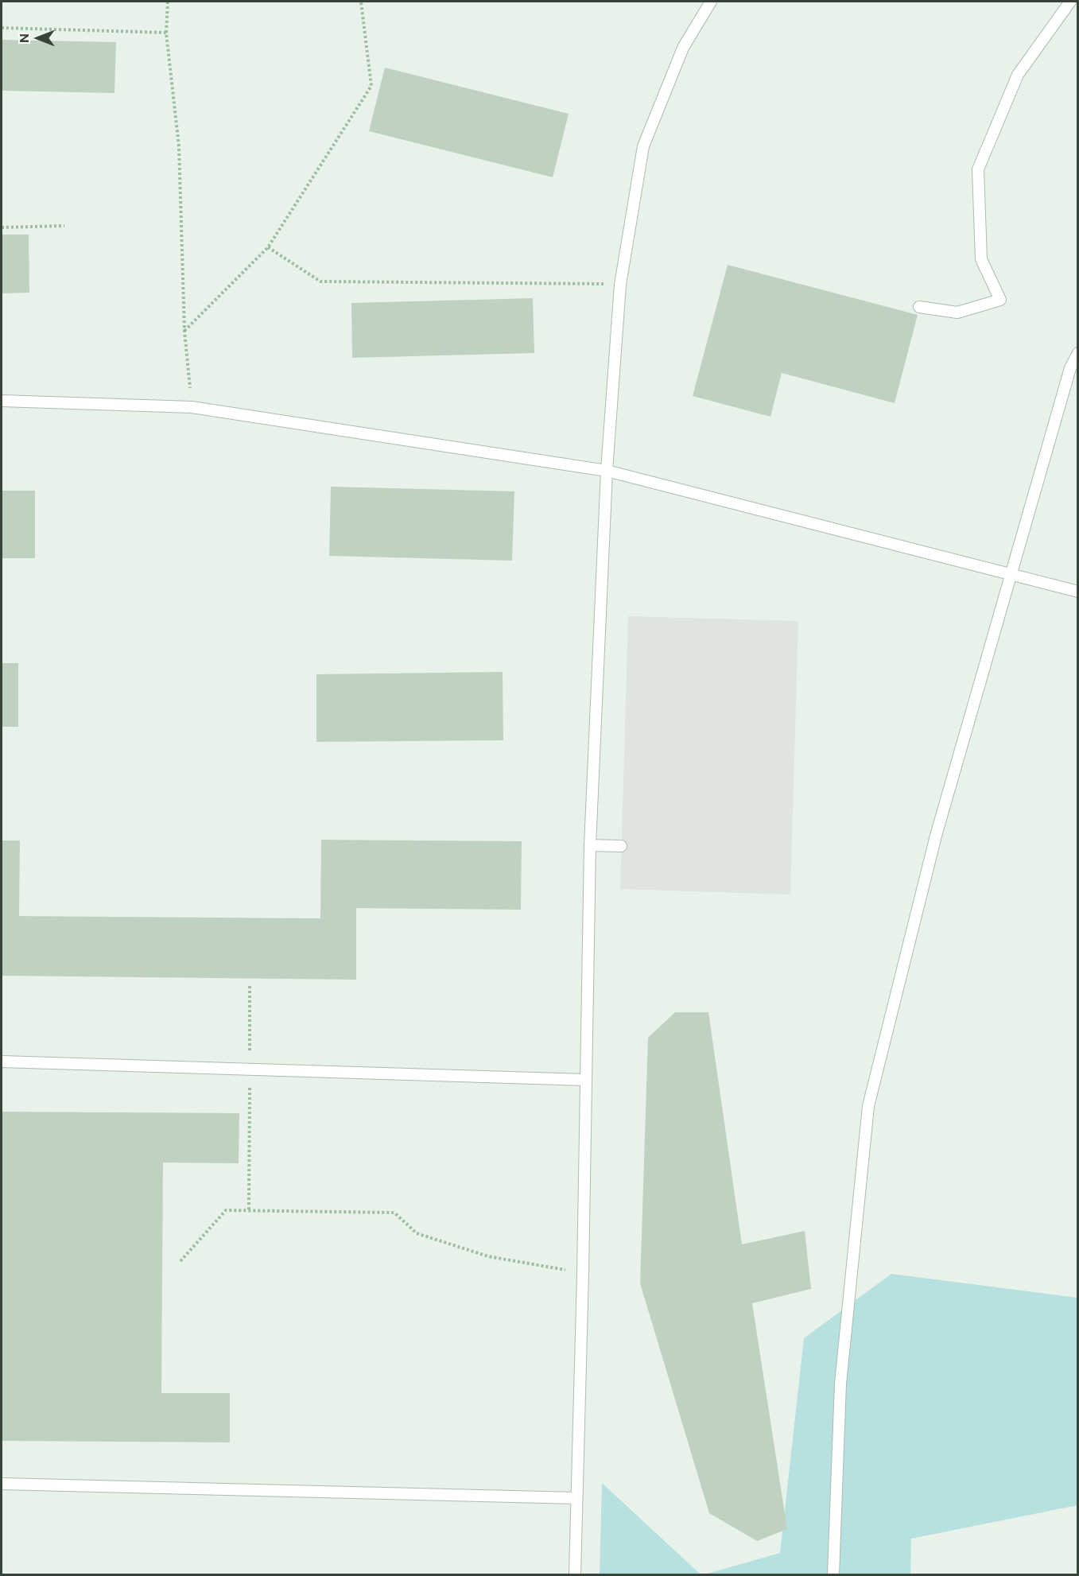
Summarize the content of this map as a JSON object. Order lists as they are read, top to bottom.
{
  "north": "left"
}
